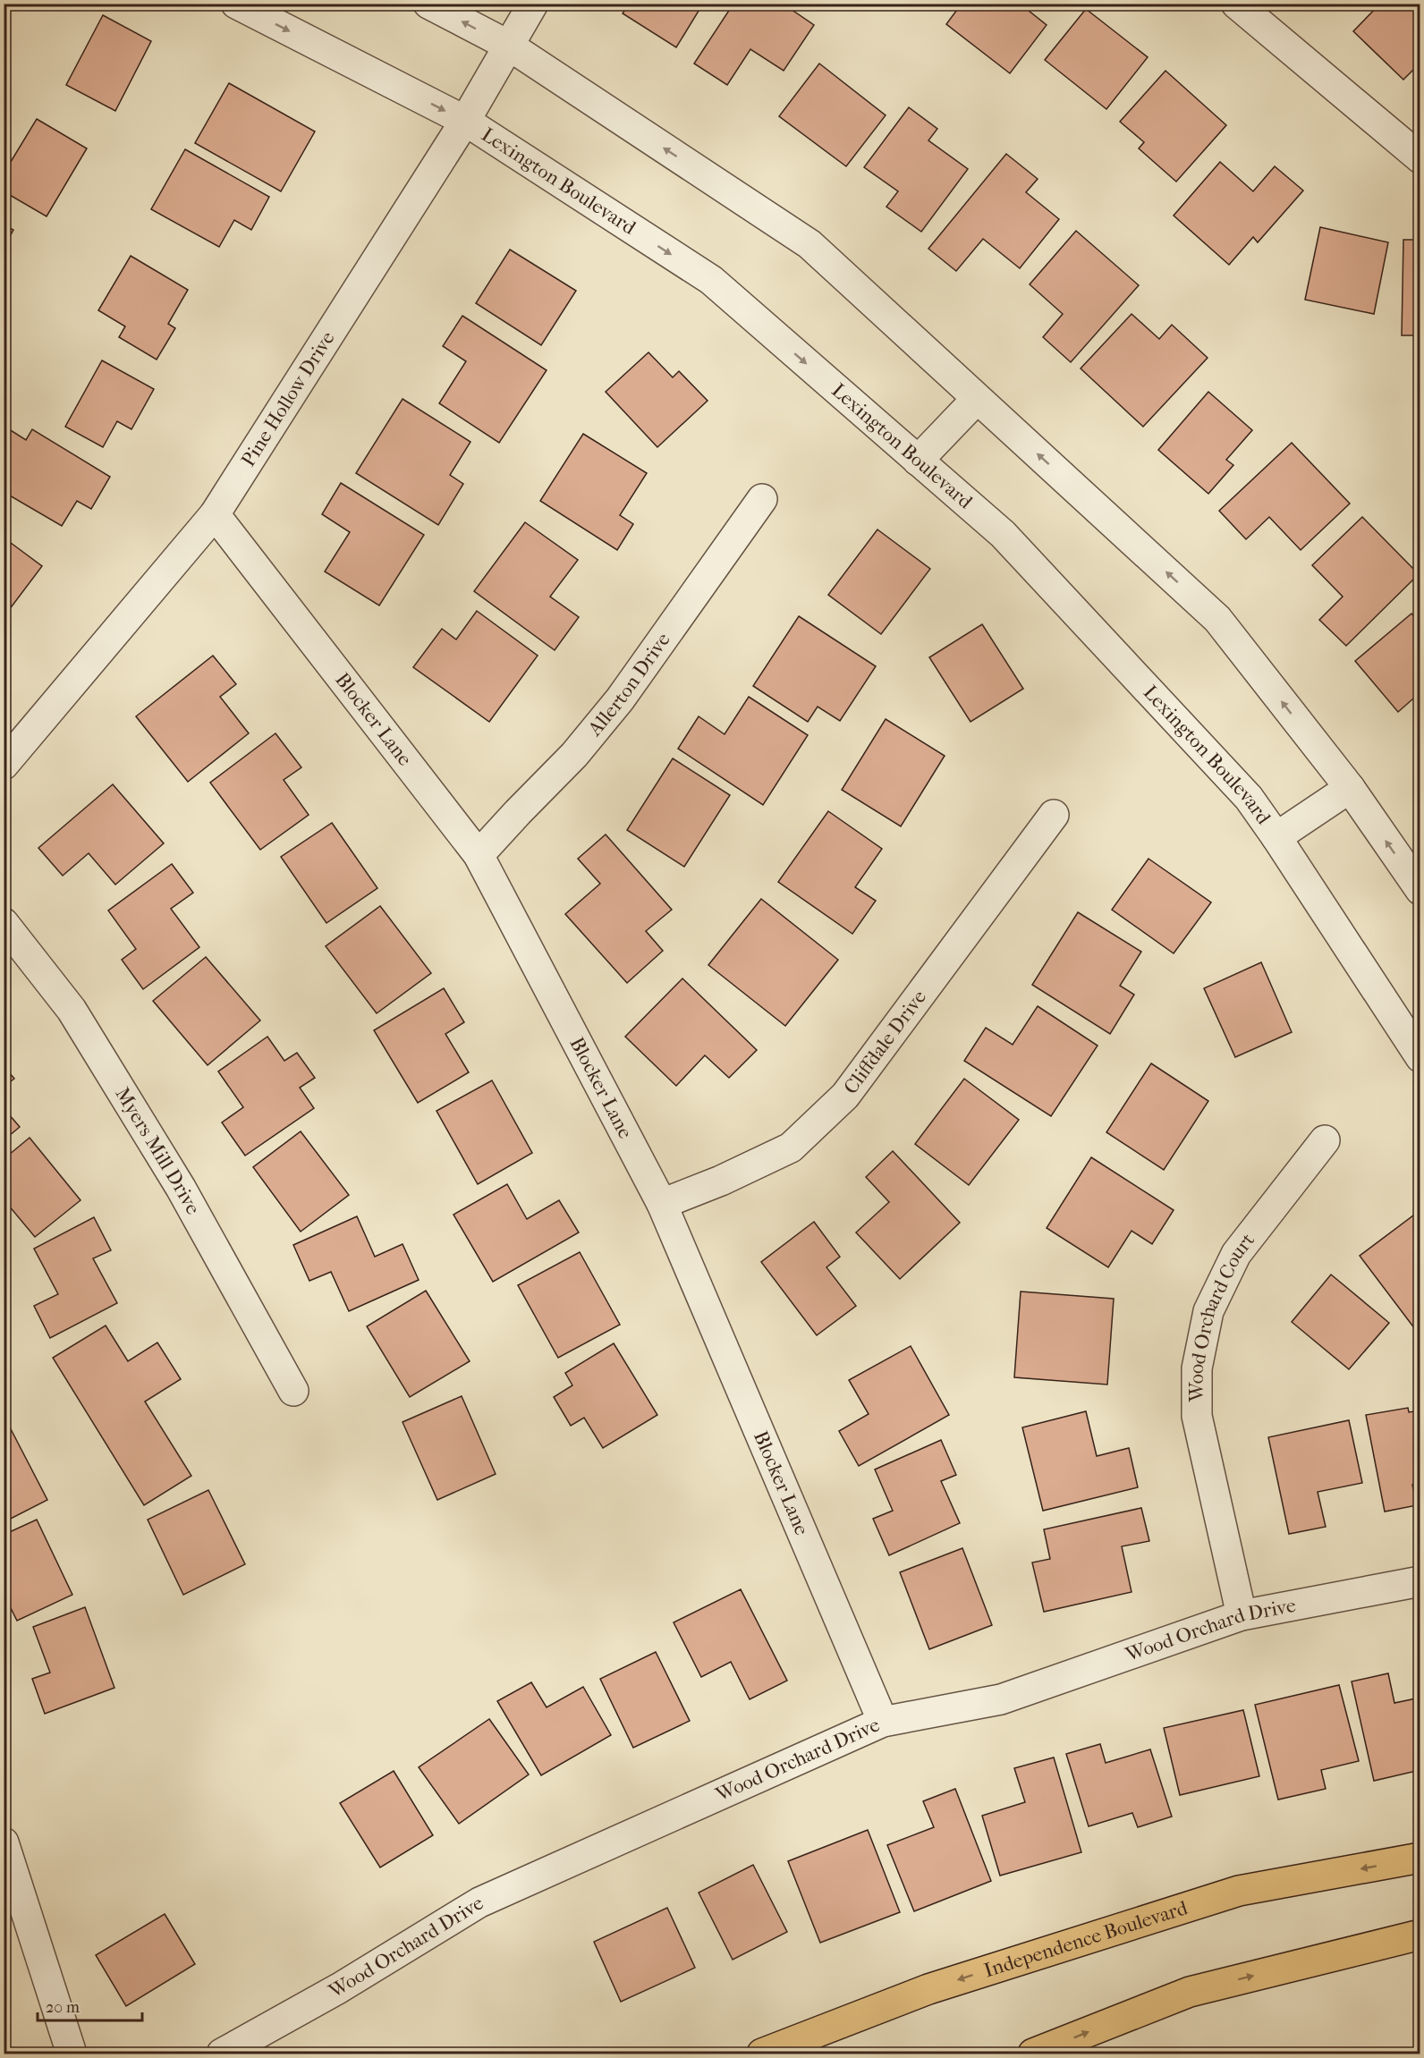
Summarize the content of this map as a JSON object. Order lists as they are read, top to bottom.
{
  "streets": {
    "main road": ["Independence Boulevard"],
    "street": [
      "Lexington Boulevard",
      "Pine Hollow Drive",
      "Allerton Drive",
      "Blocker Lane",
      "Cliffdale Drive",
      "Myers Mill Drive",
      "Wood Orchard Court",
      "Wood Orchard Drive"
    ]
  },
  "crossings": [
    ["Lexington Boulevard", "Pine Hollow Drive"],
    ["Pine Hollow Drive", "Blocker Lane"],
    ["Allerton Drive", "Blocker Lane"],
    ["Blocker Lane", "Cliffdale Drive"],
    ["Blocker Lane", "Wood Orchard Drive"],
    ["Wood Orchard Court", "Wood Orchard Drive"]
  ],
  "scale_bar": "20 m"
}
